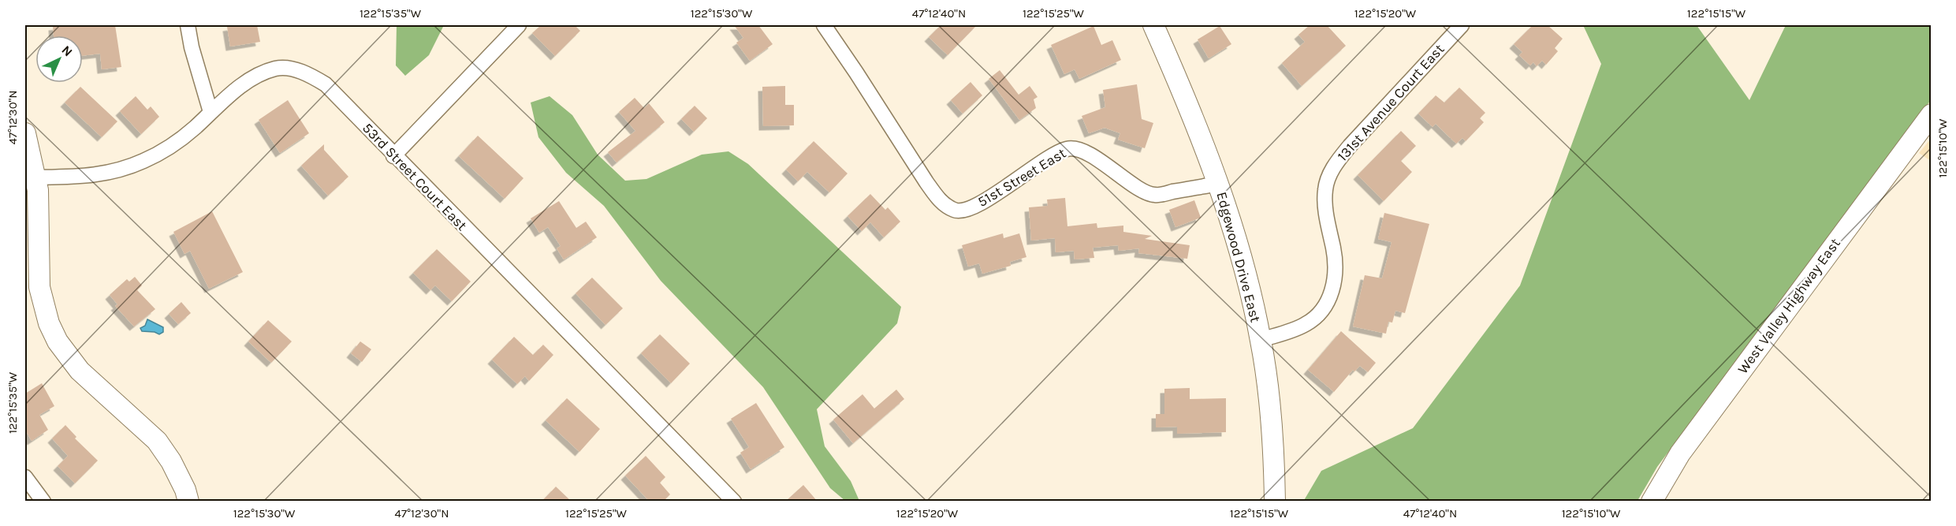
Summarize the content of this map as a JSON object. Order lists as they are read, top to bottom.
{
  "streets": {
    "street": [
      "131st Avenue Court East",
      "53rd Street Court East",
      "51st Street East",
      "Edgewood Drive East",
      "West Valley Highway East"
    ]
  },
  "crossings": [
    ["131st Avenue Court East", "Edgewood Drive East"],
    ["51st Street East", "Edgewood Drive East"]
  ],
  "north": "top right",
  "coordinates": [
    "122°15'35\"W",
    "122°15'30\"W",
    "47°12'40\"N",
    "122°15'25\"W",
    "122°15'20\"W",
    "122°15'15\"W",
    "47°12'30\"N",
    "122°15'10\"W"
  ]
}
